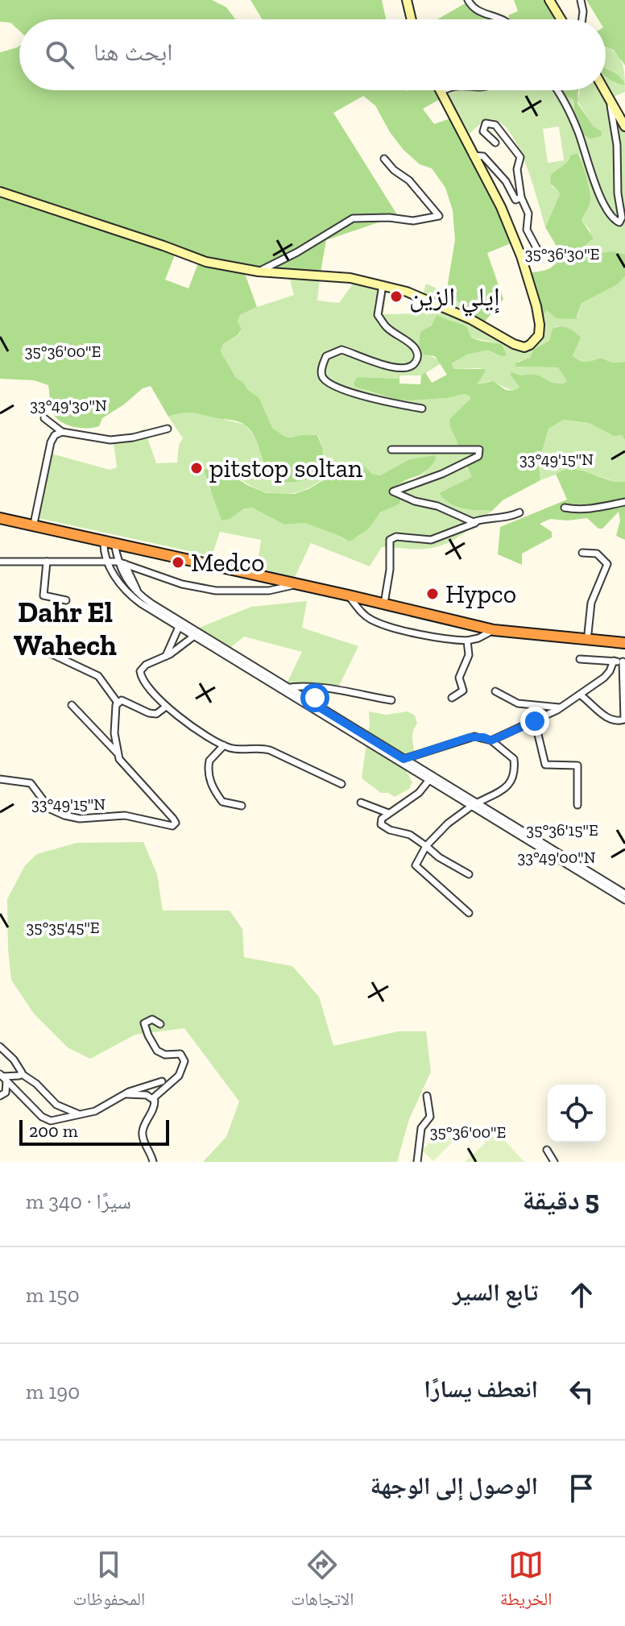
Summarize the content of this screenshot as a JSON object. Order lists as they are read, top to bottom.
{
  "districts": ["Dahr El Wahech"],
  "places": [
    "إيلي الزين",
    "pitstop soltan",
    "Medco",
    "Hypco"
  ],
  "scale_bar": "200 m",
  "page": {
    "search": "ابحث هنا",
    "scale": "200 m",
    "heading": ["5 دقيقة", "سيرًا · 340 m"],
    "list": [
      ["تابع السير", "150 m"],
      ["انعطف يسارًا", "190 m"],
      "الوصول إلى الوجهة"
    ],
    "nav": ["الخريطة", "الاتجاهات", "المحفوظات"]
  },
  "coordinates": [
    "35°36'30\"E",
    "35°36'00\"E",
    "33°49'30\"N",
    "33°49'15\"N",
    "35°36'15\"E",
    "33°49'00\"N",
    "35°35'45\"E"
  ]
}
